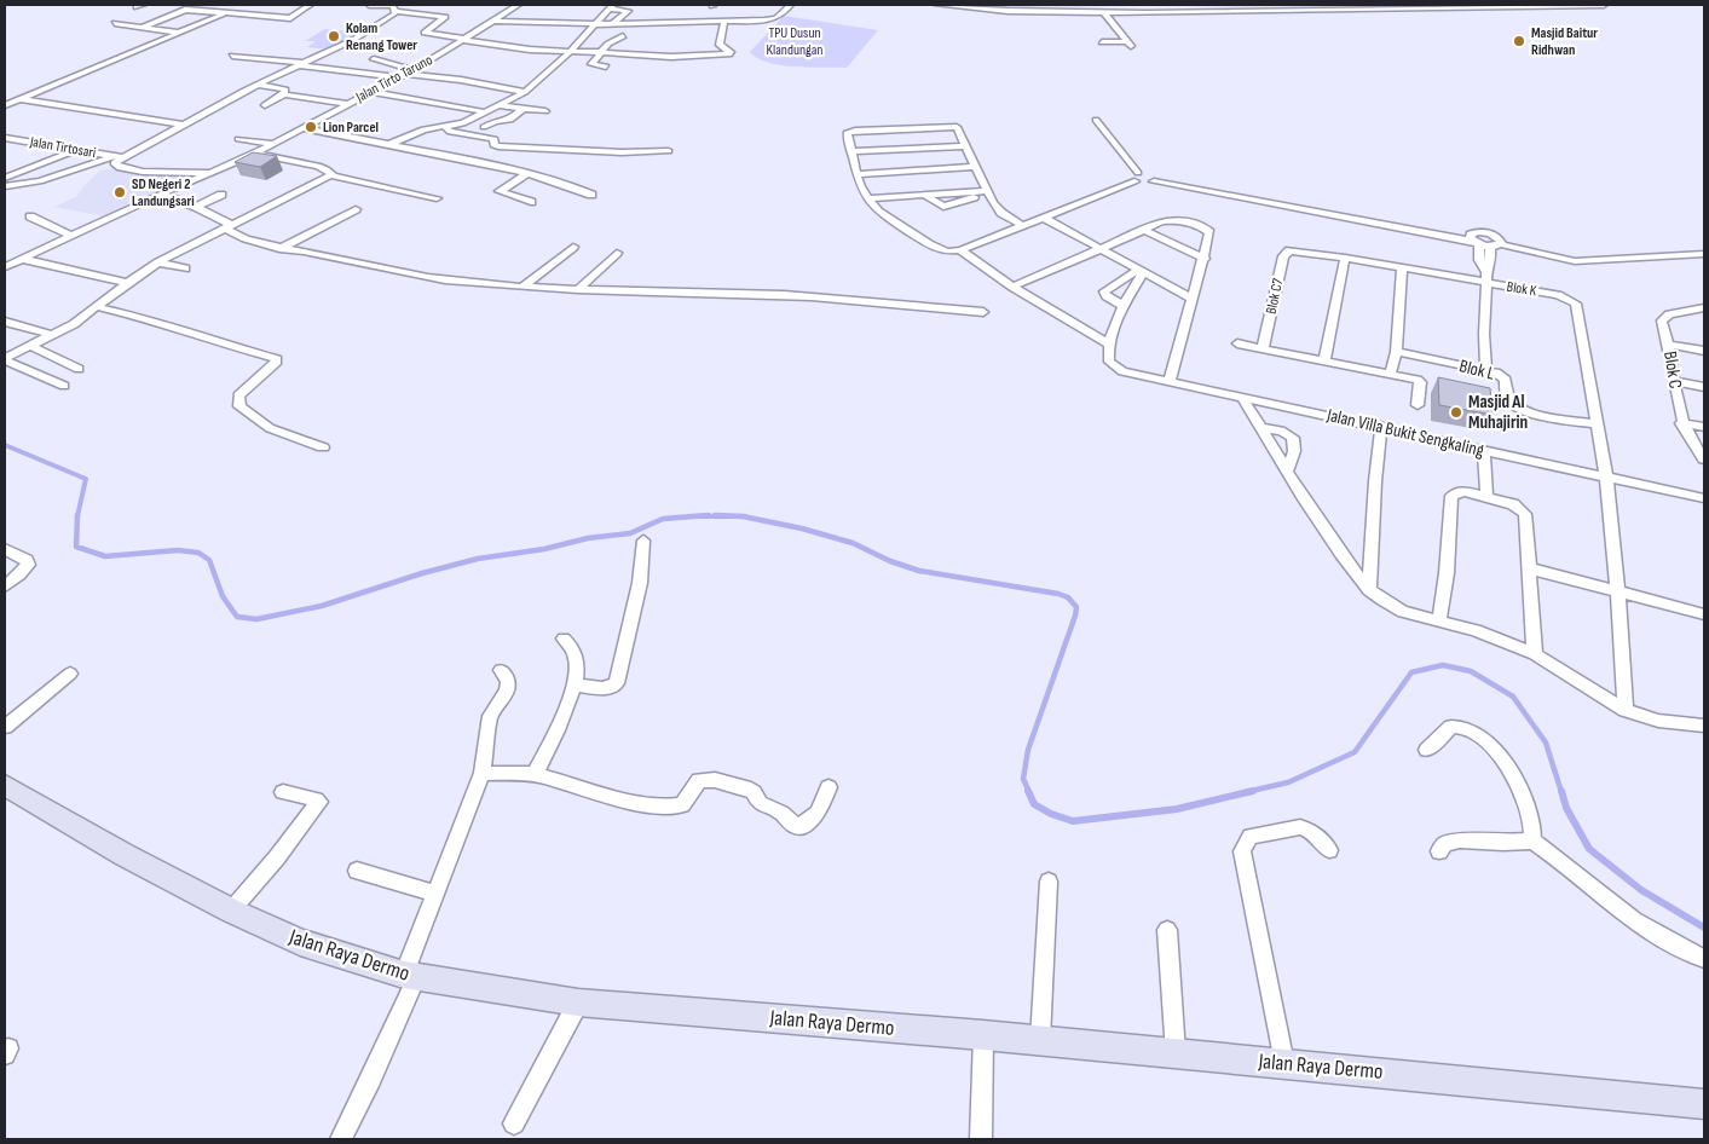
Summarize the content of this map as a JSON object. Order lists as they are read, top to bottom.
{
  "streets": {
    "street": [
      "Jalan Tirto Taruno",
      "Jalan Tirtosari",
      "Blok K",
      "Blok C7",
      "Blok L",
      "Blok C",
      "Jalan Villa Bukit Sengkaling",
      "Jalan Raya Dermo"
    ]
  },
  "crossings": [
    ["Blok K", "Blok C7"],
    ["Blok K", "Blok L"],
    ["Blok K", "Jalan Villa Bukit Sengkaling"]
  ],
  "parks": ["TPU Dusun Klandungan"],
  "places": [
    "Kolam Renang Tower",
    "Masjid Baitur Ridhwan",
    "Lion Parcel",
    "SD Negeri 2 Landungsari",
    "Masjid Al Muhajirin"
  ]
}
